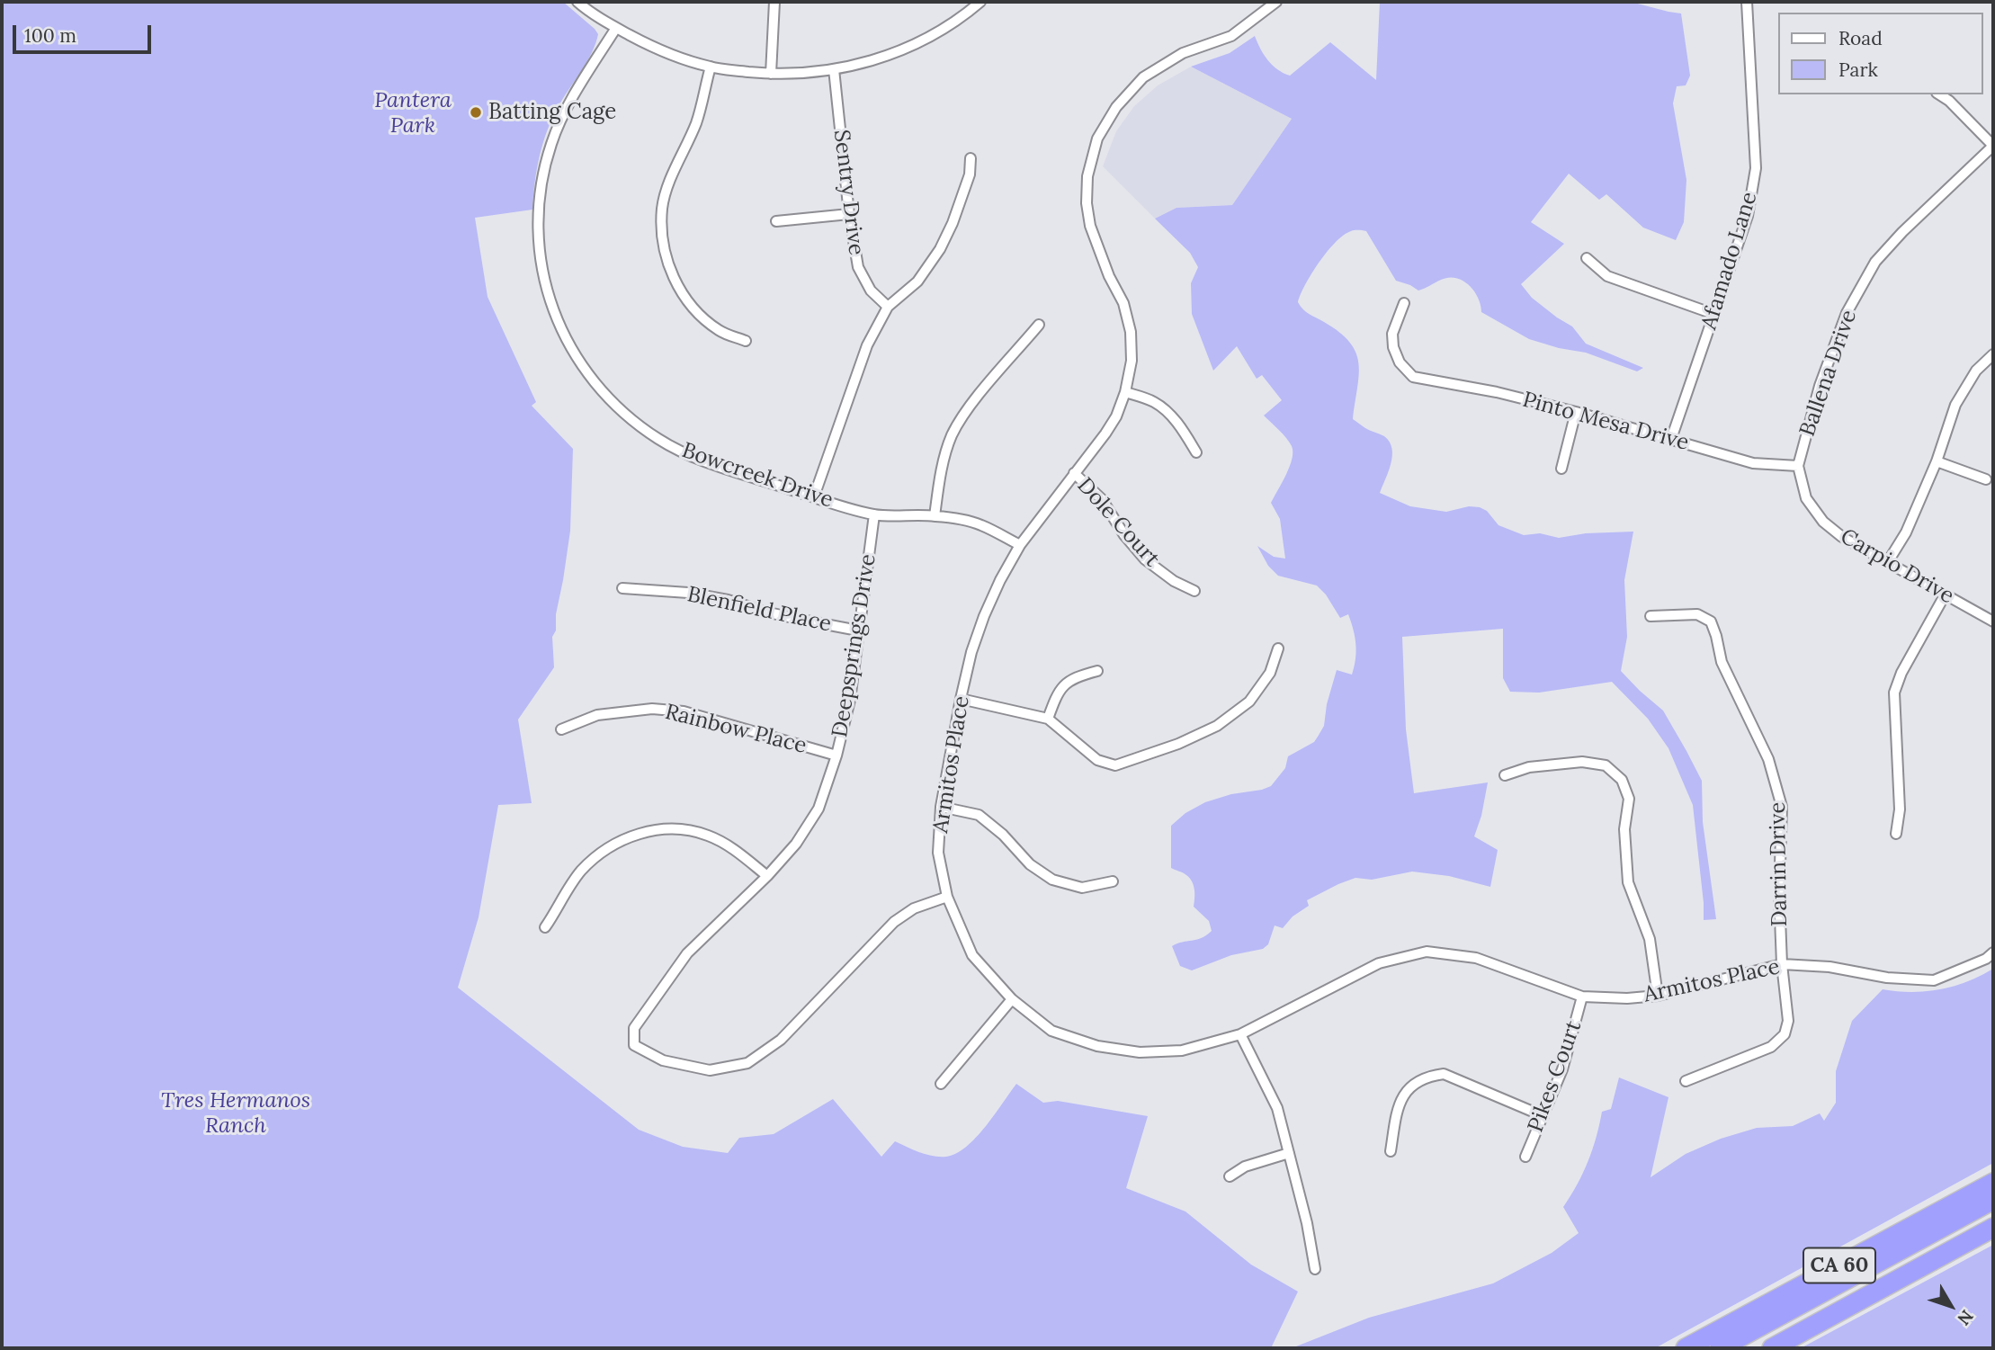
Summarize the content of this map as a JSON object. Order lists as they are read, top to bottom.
{
  "streets": {
    "highway": ["CA 60"],
    "street": [
      "Sentry Drive",
      "Afamado Lane",
      "Ballena Drive",
      "Pinto Mesa Drive",
      "Bowcreek Drive",
      "Dole Court",
      "Carpio Drive",
      "Blenfield Place",
      "Deepsprings Drive",
      "Rainbow Place",
      "Armitos Place",
      "Darrin Drive",
      "Pikes Court"
    ]
  },
  "crossings": [
    ["Afamado Lane", "Pinto Mesa Drive"],
    ["Ballena Drive", "Pinto Mesa Drive"],
    ["Ballena Drive", "Carpio Drive"],
    ["Pinto Mesa Drive", "Carpio Drive"],
    ["Bowcreek Drive", "Deepsprings Drive"],
    ["Bowcreek Drive", "Armitos Place"],
    ["Dole Court", "Armitos Place"],
    ["Blenfield Place", "Deepsprings Drive"],
    ["Deepsprings Drive", "Rainbow Place"],
    ["Deepsprings Drive", "Armitos Place"],
    ["Armitos Place", "Darrin Drive"],
    ["Armitos Place", "Pikes Court"]
  ],
  "parks": ["Pantera Park", "Tres Hermanos Ranch"],
  "places": ["Batting Cage"],
  "legend": ["Road", "Park"],
  "scale_bar": "100 m",
  "north": "bottom right"
}
